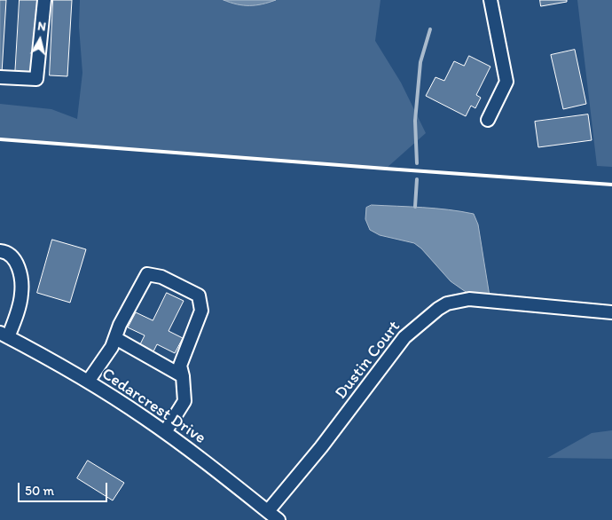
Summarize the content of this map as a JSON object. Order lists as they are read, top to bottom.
{
  "streets": {
    "street": ["Dustin Court", "Cedarcrest Drive"]
  },
  "crossings": [
    ["Dustin Court", "Cedarcrest Drive"]
  ],
  "scale_bar": "50 m",
  "north": "top"
}
